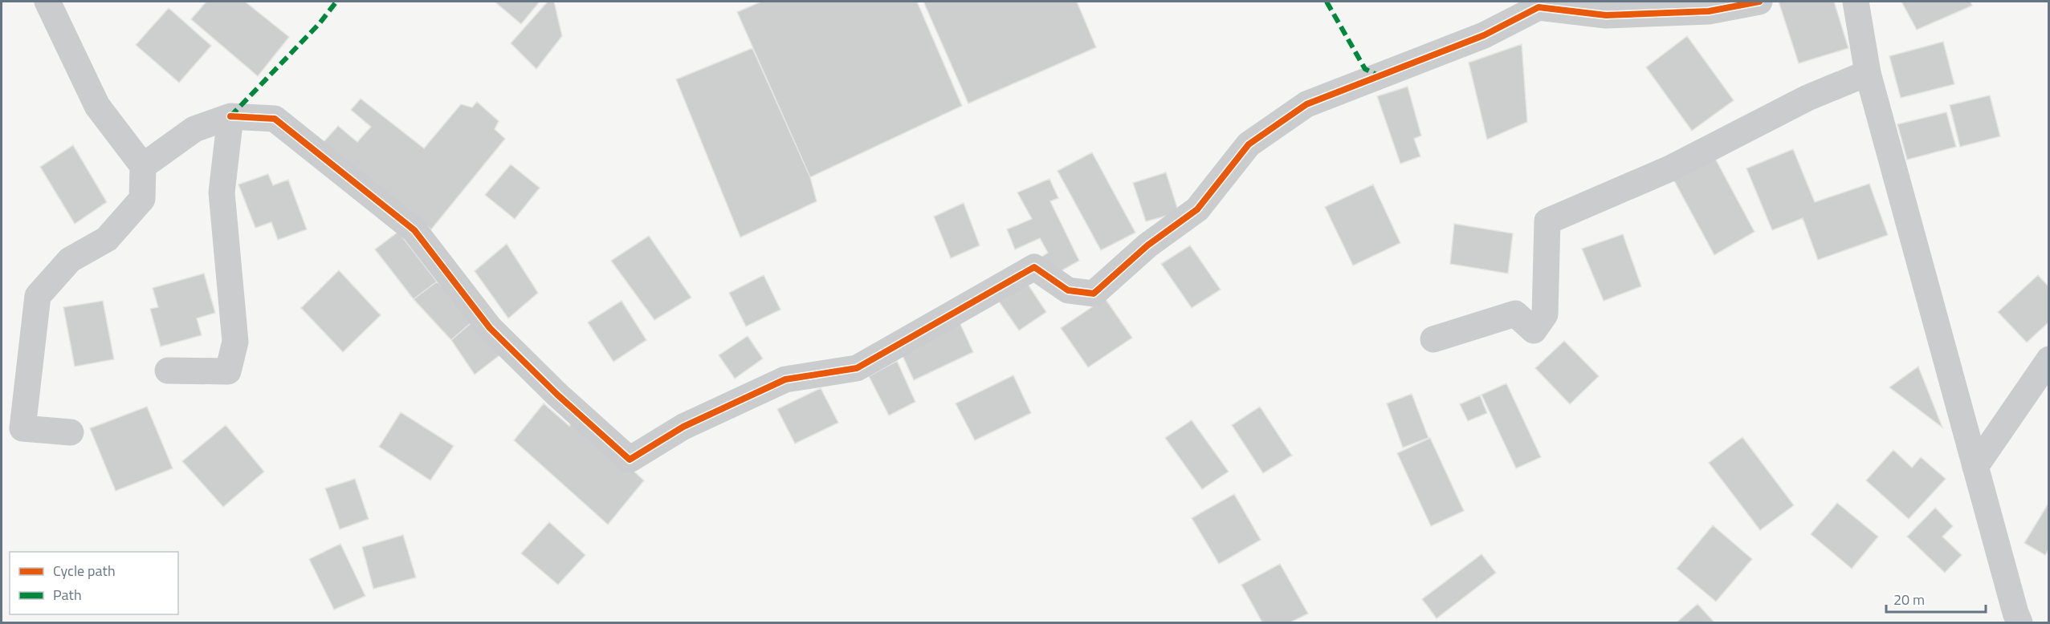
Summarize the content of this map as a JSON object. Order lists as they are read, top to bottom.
{
  "legend": ["Cycle path", "Path"],
  "scale_bar": "20 m"
}
